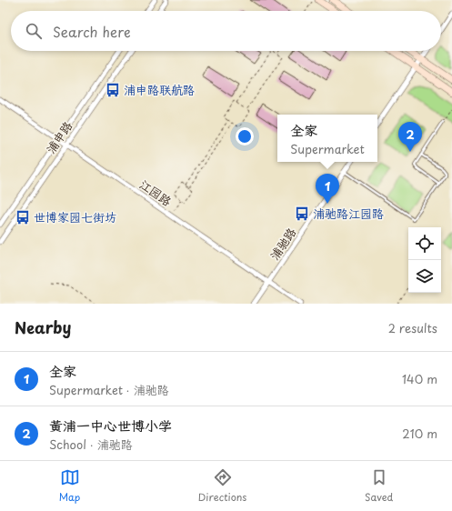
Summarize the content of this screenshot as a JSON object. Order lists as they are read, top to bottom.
{
  "streets": {
    "street": ["浦申路", "江园路", "浦驰路"]
  },
  "crossings": [
    ["浦申路", "江园路"],
    ["江园路", "浦驰路"]
  ],
  "places": {
    "bus stop": ["浦申路联航路", "浦驰路江园路", "世博家园七街坊"]
  },
  "page": {
    "search": "Search here",
    "popup": ["全家", "Supermarket"],
    "pins": ["2", "1"],
    "heading": ["Nearby", "2 results"],
    "list": [
      {
        "mark": "1",
        "name": "全家",
        "note": "Supermarket · 浦驰路",
        "value": "140 m"
      },
      {
        "mark": "2",
        "name": "黄浦一中心世博小学",
        "note": "School · 浦驰路",
        "value": "210 m"
      }
    ],
    "nav": ["Map", "Directions", "Saved"]
  }
}
